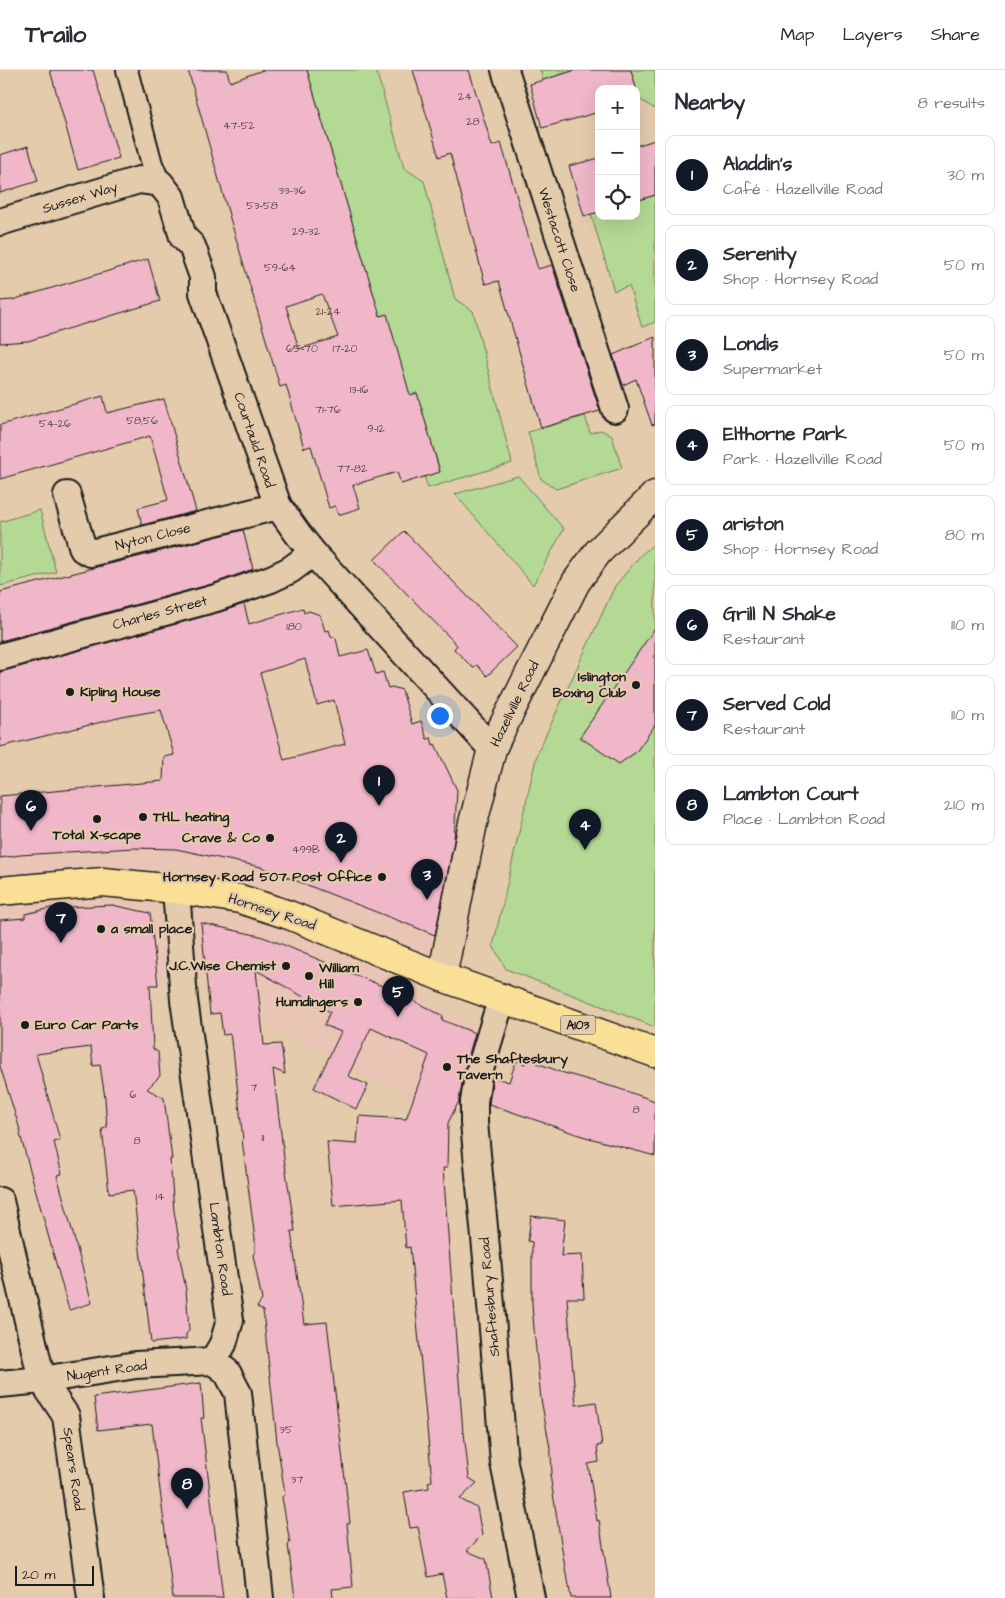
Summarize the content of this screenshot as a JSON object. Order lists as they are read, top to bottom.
{
  "streets": {
    "main road": ["Hornsey Road", "A103"],
    "street": [
      "Sussex Way",
      "Westacott Close",
      "Courtauld Road",
      "Nyton Close",
      "Charles Street",
      "Hazellville Road",
      "Lambton Road",
      "Shaftesbury Road",
      "Nugent Road",
      "Spears Road"
    ]
  },
  "crossings": [
    ["Sussex Way", "Courtauld Road"],
    ["Courtauld Road", "Nyton Close"],
    ["Courtauld Road", "Charles Street"],
    ["Courtauld Road", "Hazellville Road"],
    ["Hazellville Road", "Hornsey Road"],
    ["Hornsey Road", "A103"],
    ["Hornsey Road", "Lambton Road"],
    ["Hornsey Road", "Shaftesbury Road"],
    ["A103", "Shaftesbury Road"],
    ["Lambton Road", "Nugent Road"],
    ["Nugent Road", "Spears Road"]
  ],
  "places": [
    "Islington Boxing Club",
    "Kipling House",
    "THL heating",
    "Total X-scape",
    "Crave & Co",
    "Hornsey Road 507 Post Office",
    "a small place",
    "J.C.Wise Chemist",
    "William Hill",
    "Humdingers",
    "Euro Car Parts",
    "The Shaftesbury Tavern"
  ],
  "house_numbers": [
    "24",
    "28",
    "47-52",
    "33-36",
    "53-58",
    "29-32",
    "59-64",
    "21-24",
    "65-70",
    "17-20",
    "13-16",
    "71-76",
    "58,56",
    "54-26",
    "9-12",
    "77-82",
    "180",
    "499B",
    "7",
    "6",
    "8",
    "11",
    "8",
    "14",
    "35",
    "37"
  ],
  "scale_bar": "20 m",
  "page": {
    "header": "Trailo",
    "nav": ["Map", "Layers", "Share"],
    "heading": ["Nearby", "8 results"],
    "map_buttons": ["+", "−"],
    "list": [
      {
        "mark": "1",
        "name": "Aladdin's",
        "note": "Café · Hazellville Road",
        "value": "30 m"
      },
      {
        "mark": "2",
        "name": "Serenity",
        "note": "Shop · Hornsey Road",
        "value": "50 m"
      },
      {
        "mark": "3",
        "name": "Londis",
        "note": "Supermarket",
        "value": "50 m"
      },
      {
        "mark": "4",
        "name": "Elthorne Park",
        "note": "Park · Hazellville Road",
        "value": "50 m"
      },
      {
        "mark": "5",
        "name": "ariston",
        "note": "Shop · Hornsey Road",
        "value": "80 m"
      },
      {
        "mark": "6",
        "name": "Grill N Shake",
        "note": "Restaurant",
        "value": "110 m"
      },
      {
        "mark": "7",
        "name": "Served Cold",
        "note": "Restaurant",
        "value": "110 m"
      },
      {
        "mark": "8",
        "name": "Lambton Court",
        "note": "Place · Lambton Road",
        "value": "210 m"
      }
    ],
    "pins": [
      "1",
      "6",
      "4",
      "2",
      "3",
      "7",
      "5",
      "8"
    ],
    "scale": "20 m"
  }
}
